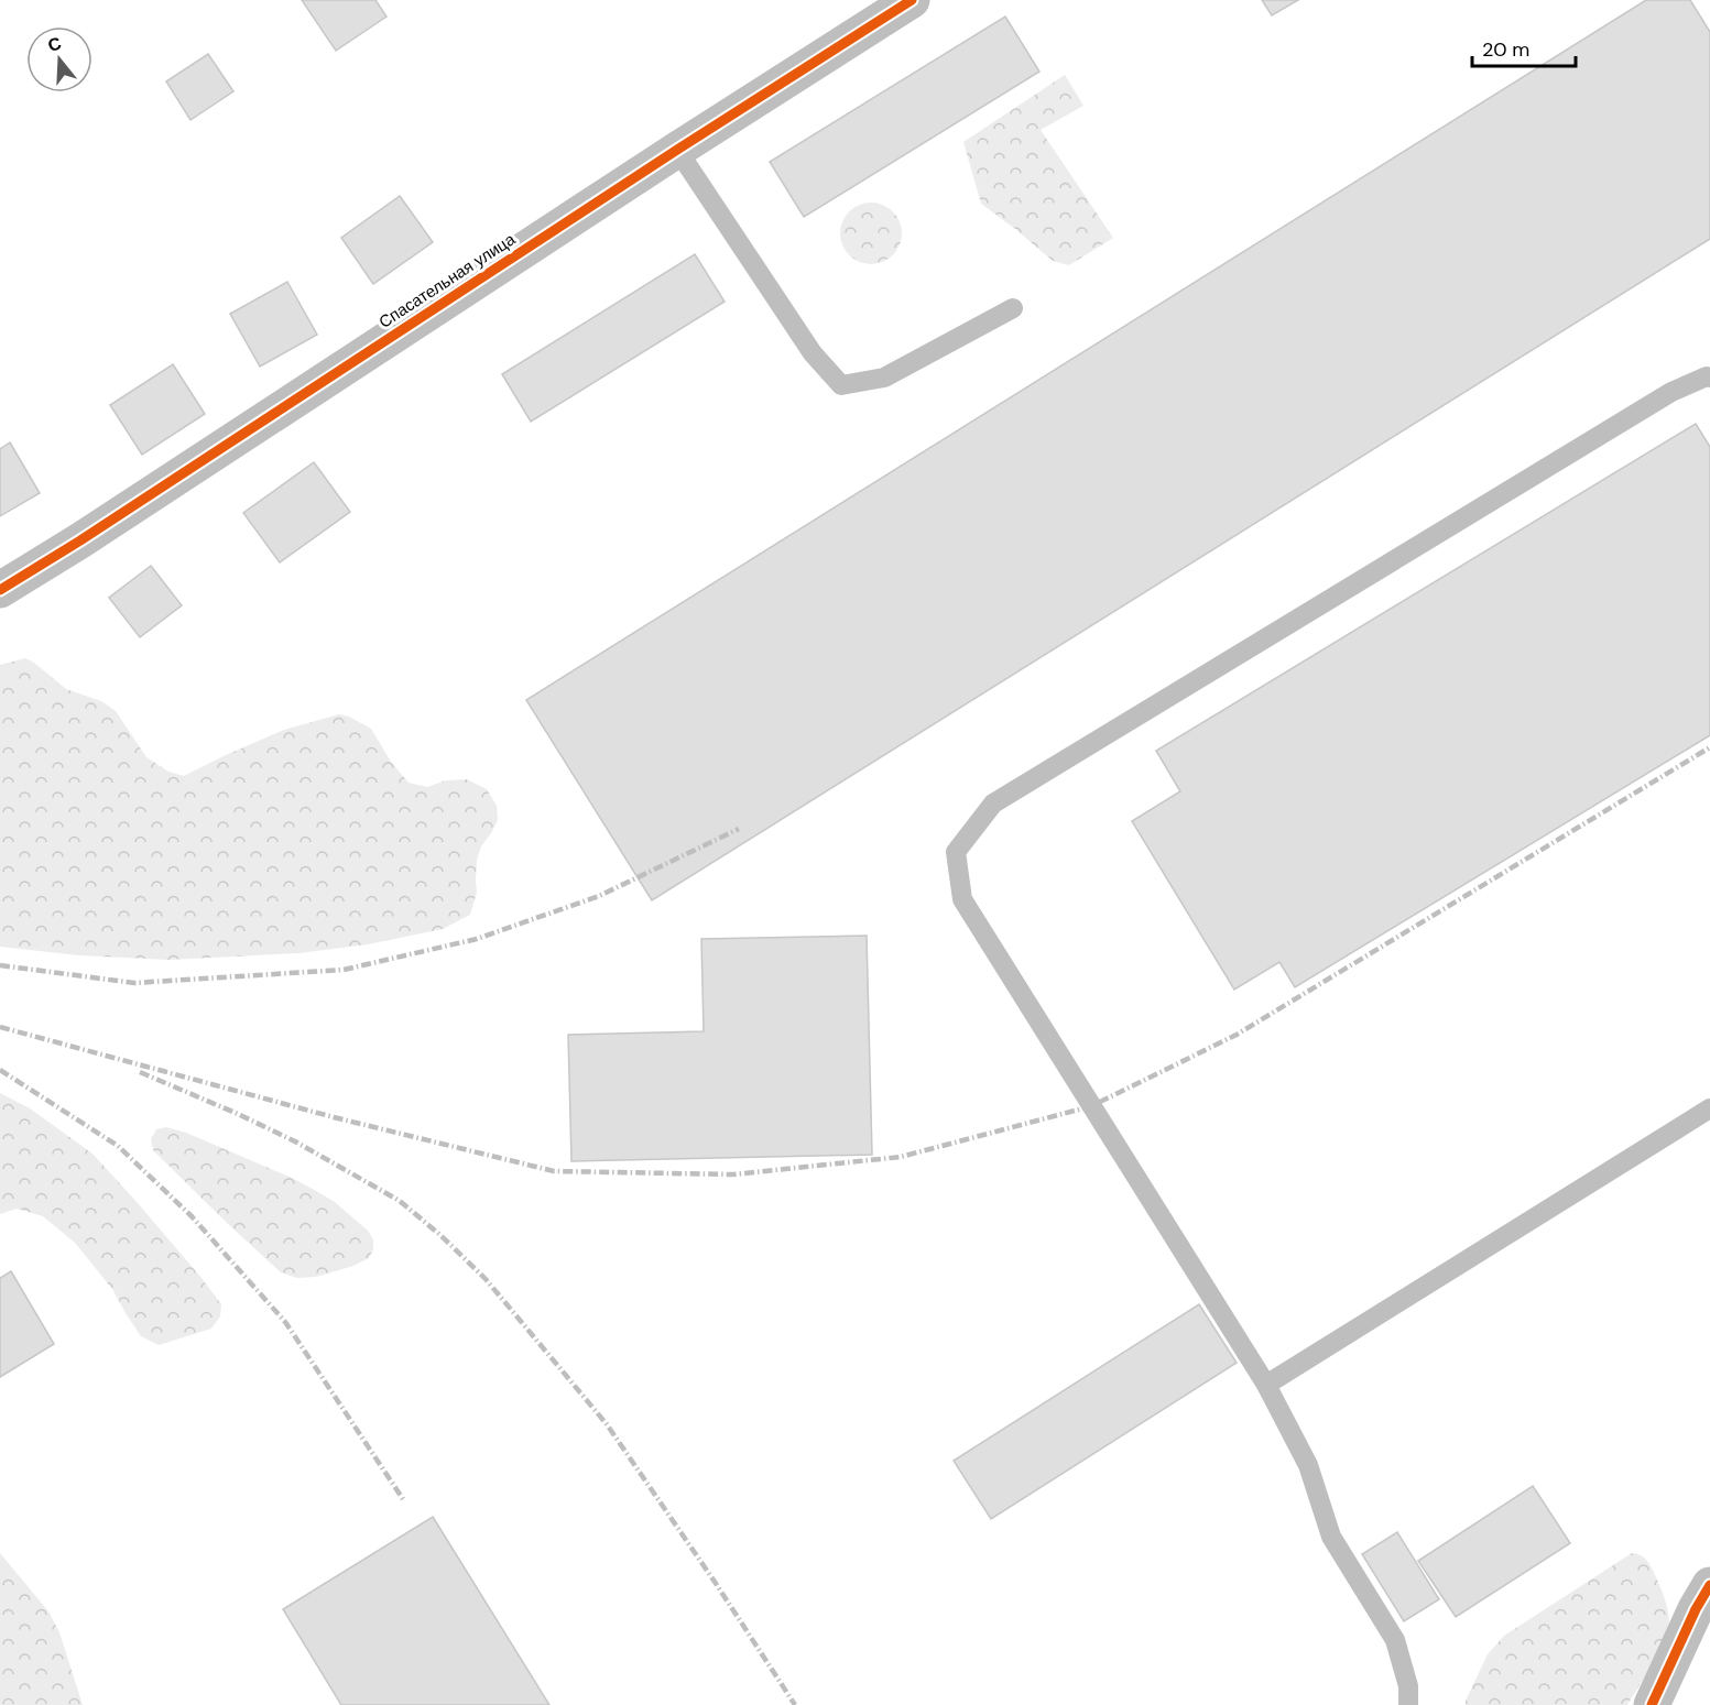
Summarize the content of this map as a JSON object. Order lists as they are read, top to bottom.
{
  "streets": {
    "street": ["Спасательная улица"]
  },
  "scale_bar": "20 m",
  "north": "top"
}
